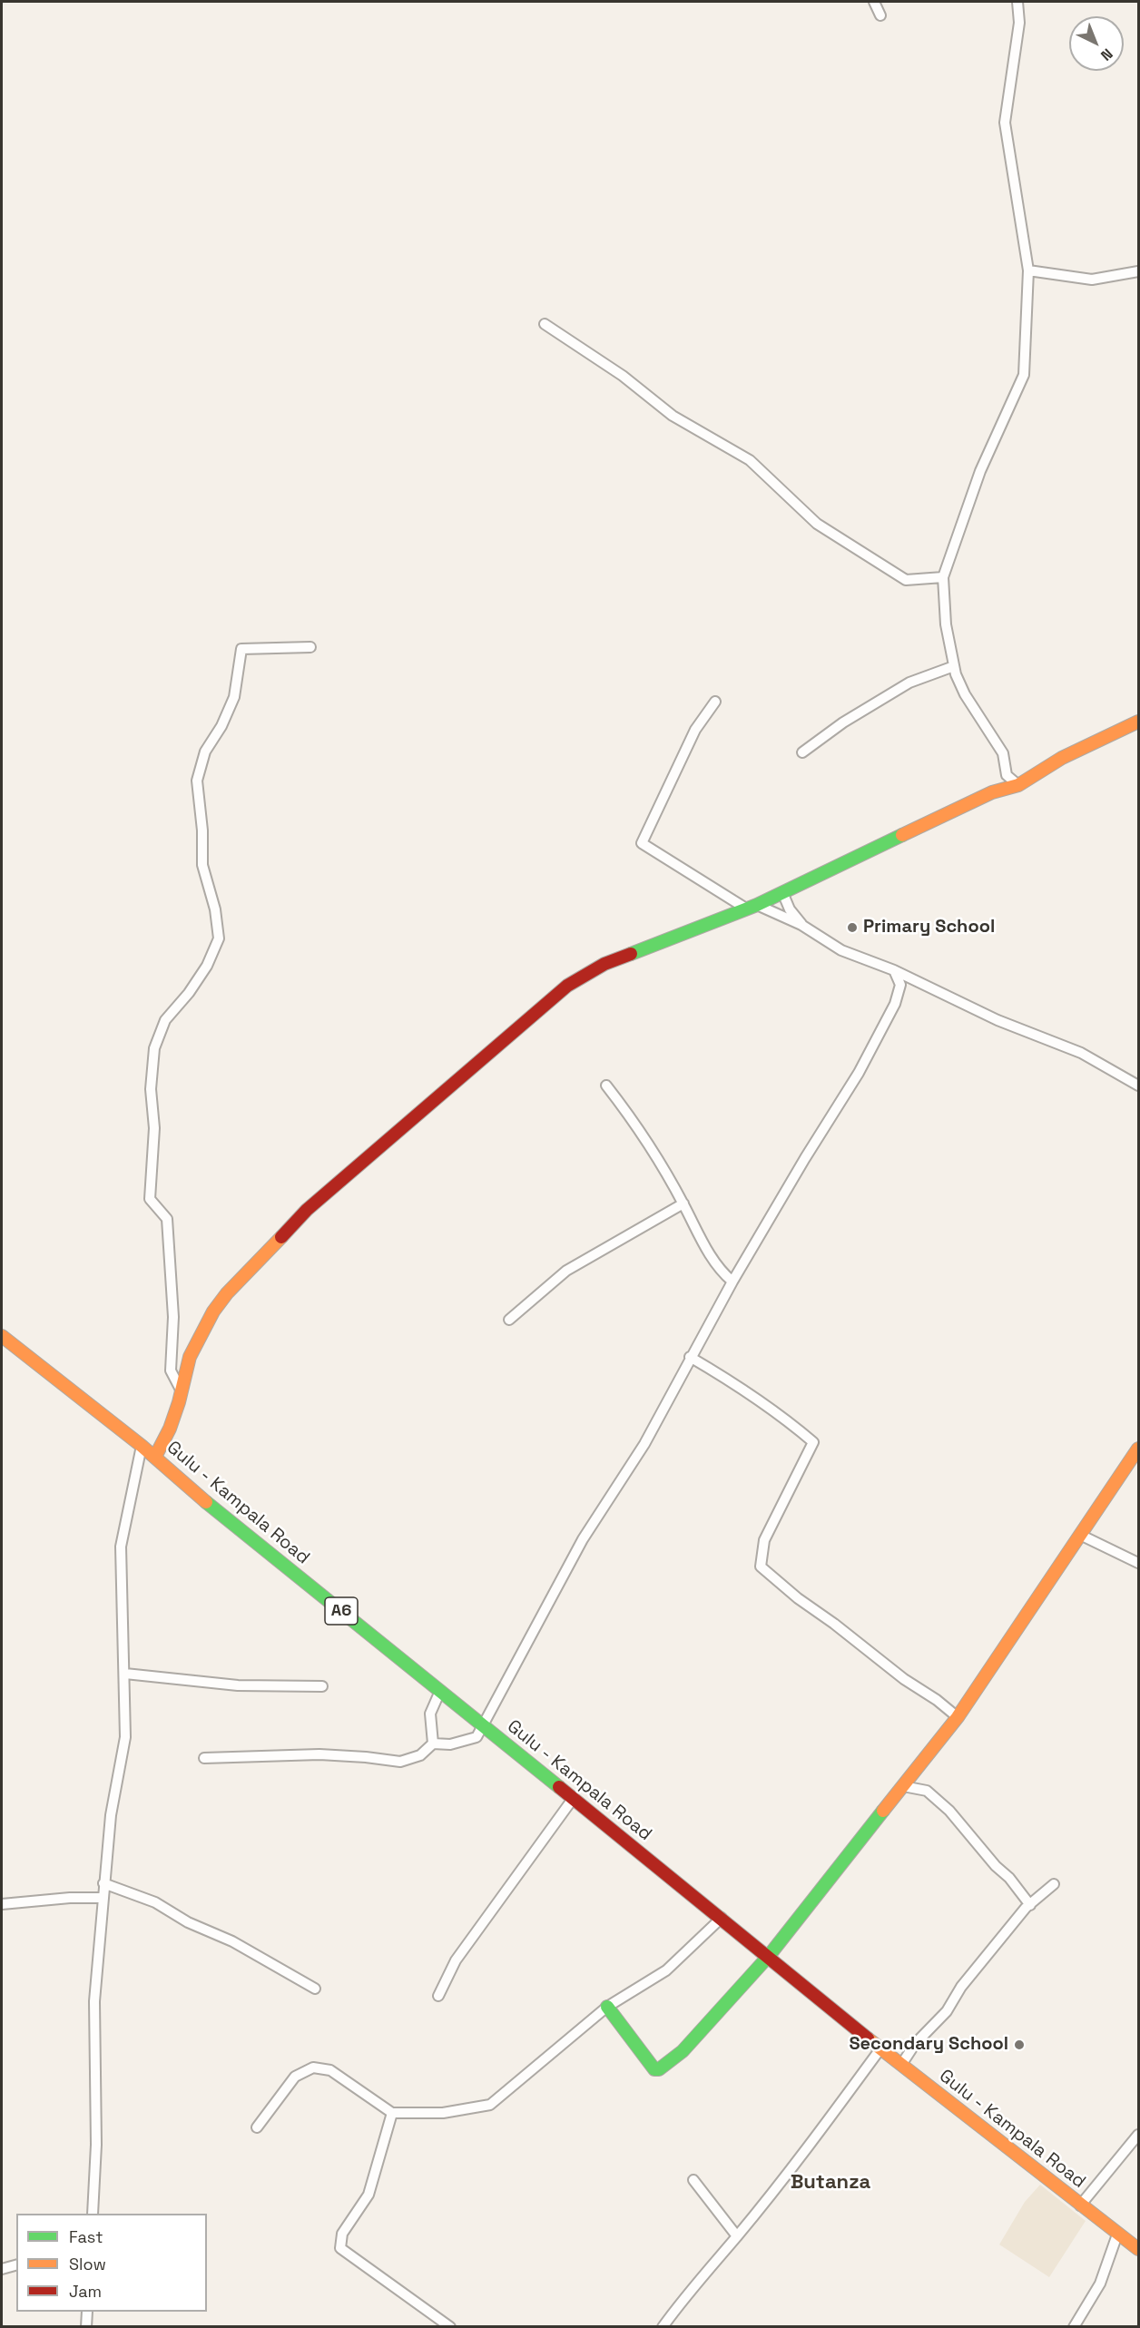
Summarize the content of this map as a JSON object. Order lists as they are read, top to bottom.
{
  "streets": {
    "street": ["Gulu - Kampala Road", "A6"]
  },
  "districts": ["Butanza"],
  "places": ["Primary School", "Secondary School"],
  "legend": ["Fast", "Slow", "Jam"],
  "north": "bottom right"
}
